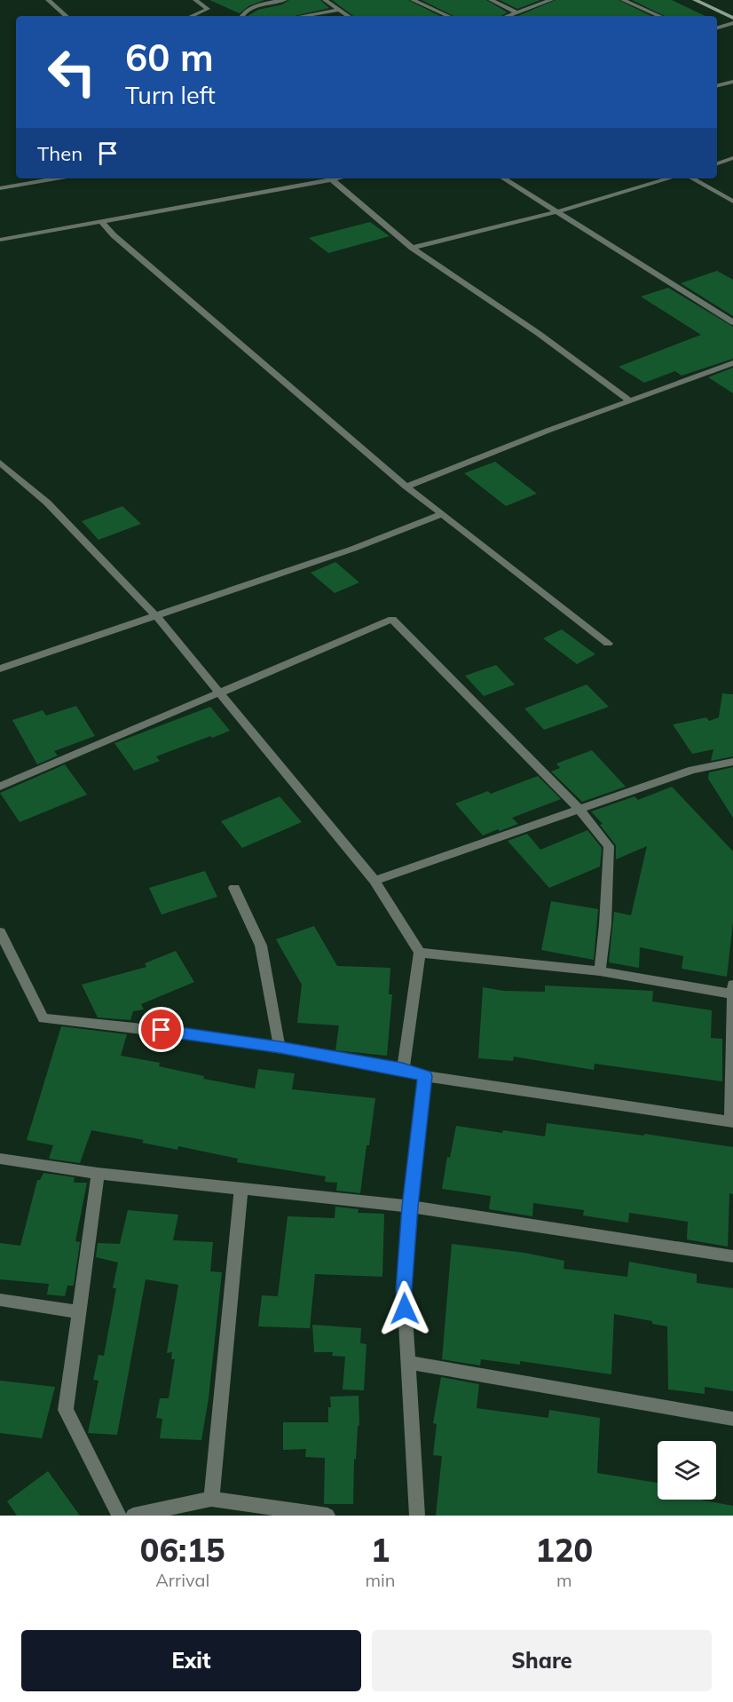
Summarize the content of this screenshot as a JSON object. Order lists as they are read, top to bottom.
{
  "page": {
    "turn": ["60 m", "Turn left"],
    "then": "Then",
    "eta": [
      "06:15",
      "Arrival",
      "1",
      "min",
      "120",
      "m"
    ],
    "buttons": ["Exit", "Share"]
  }
}
